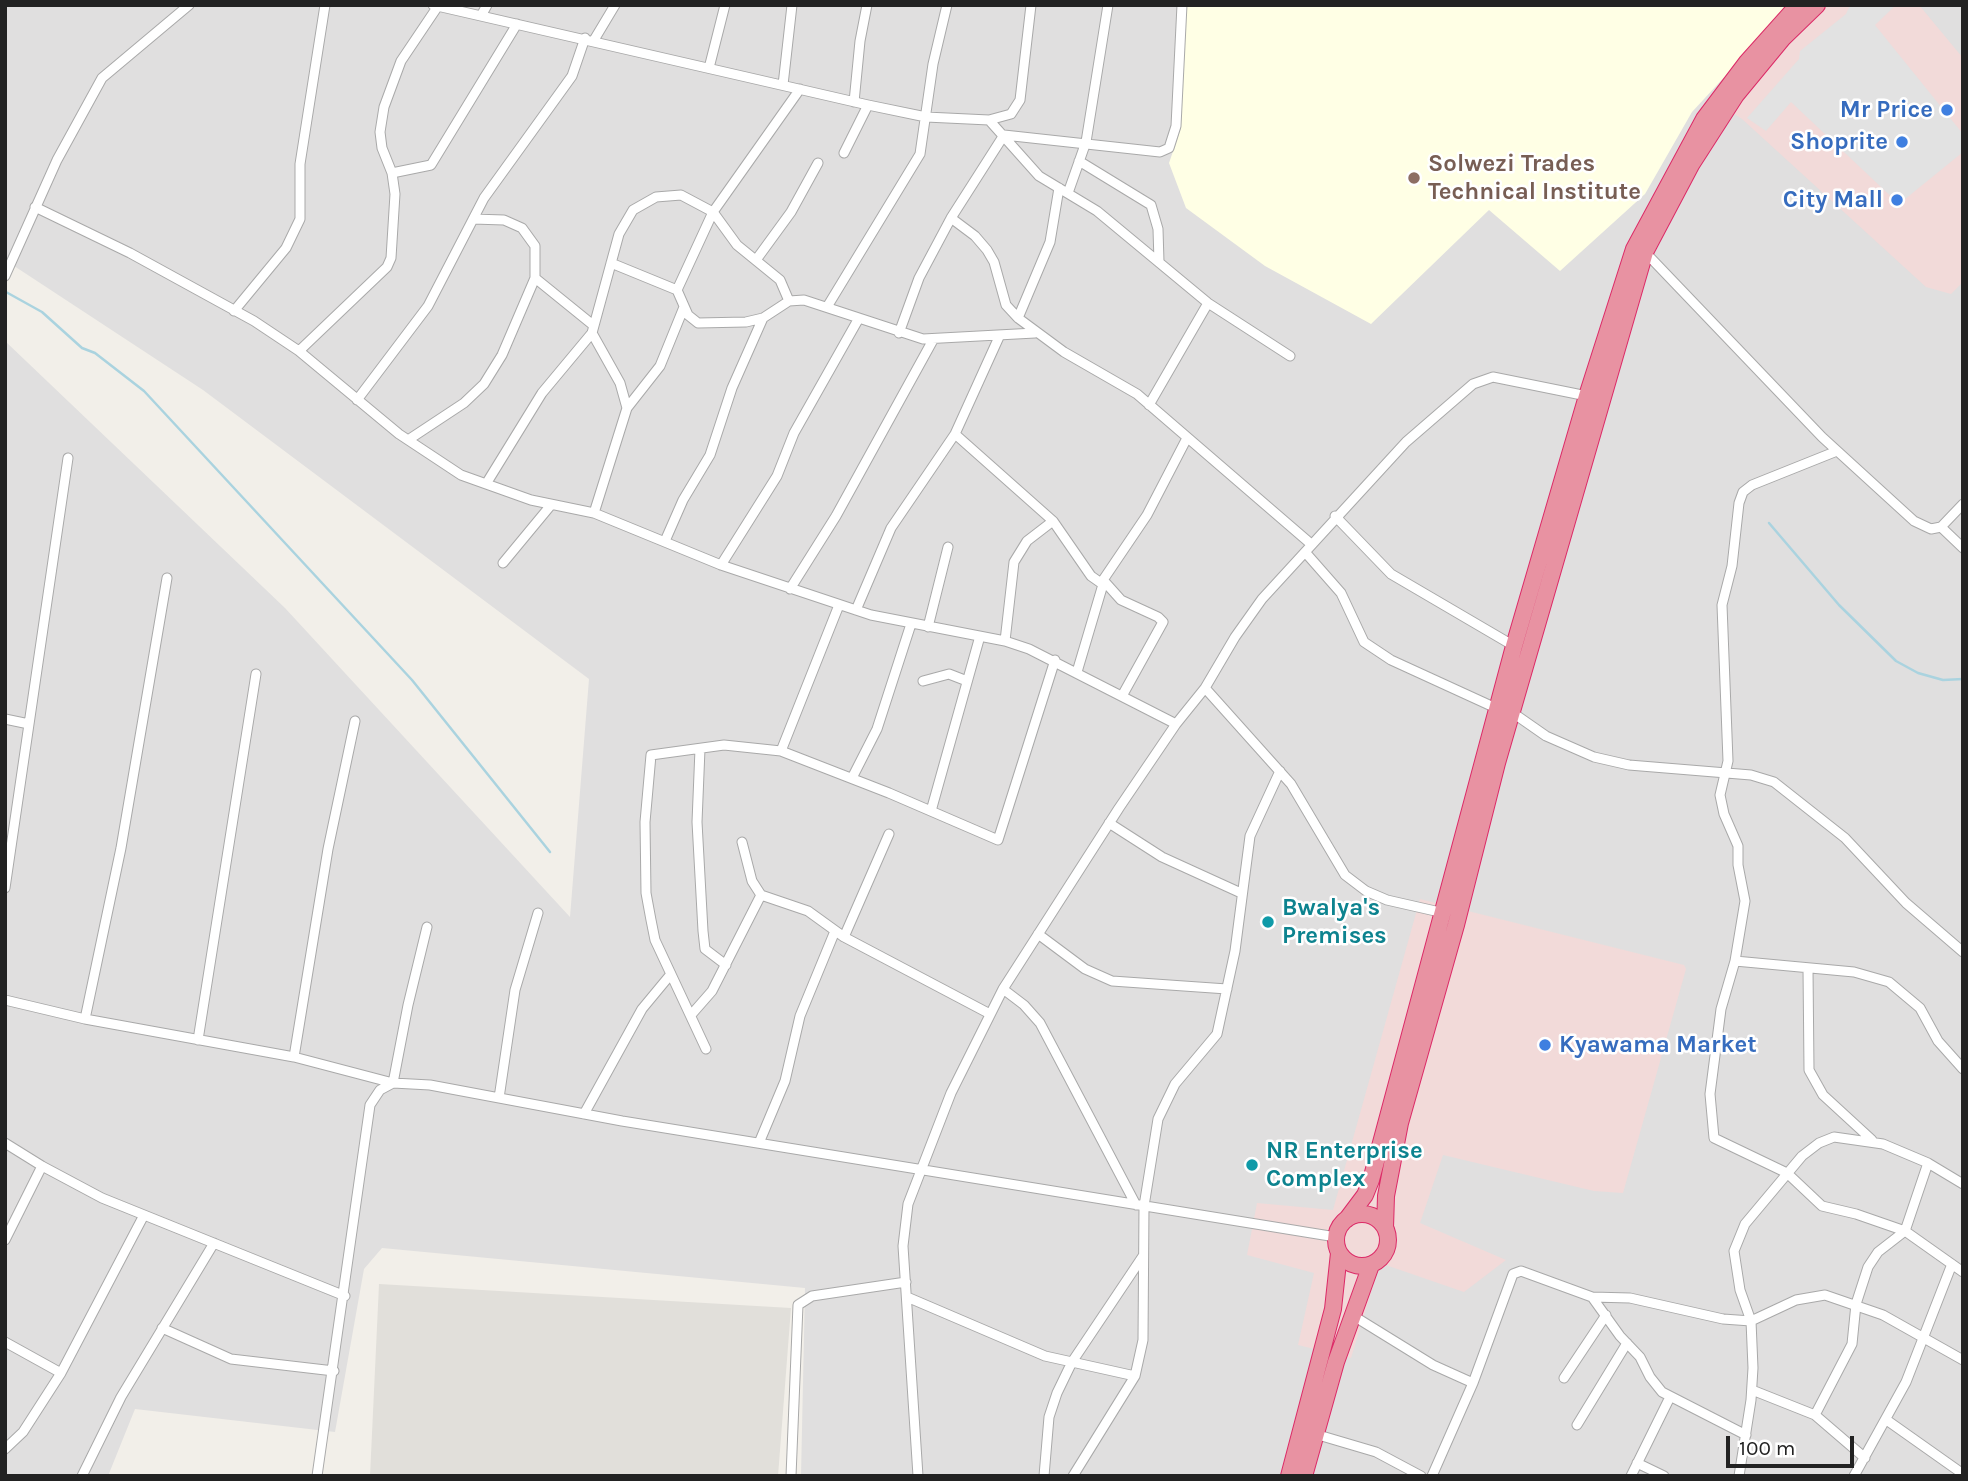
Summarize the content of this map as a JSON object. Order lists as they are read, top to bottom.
{
  "places": [
    "Mr Price",
    "Shoprite",
    "Solwezi Trades Technical Institute",
    "City Mall",
    "Bwalya's Premises",
    "Kyawama Market",
    "NR Enterprise Complex"
  ],
  "scale_bar": "100 m"
}
